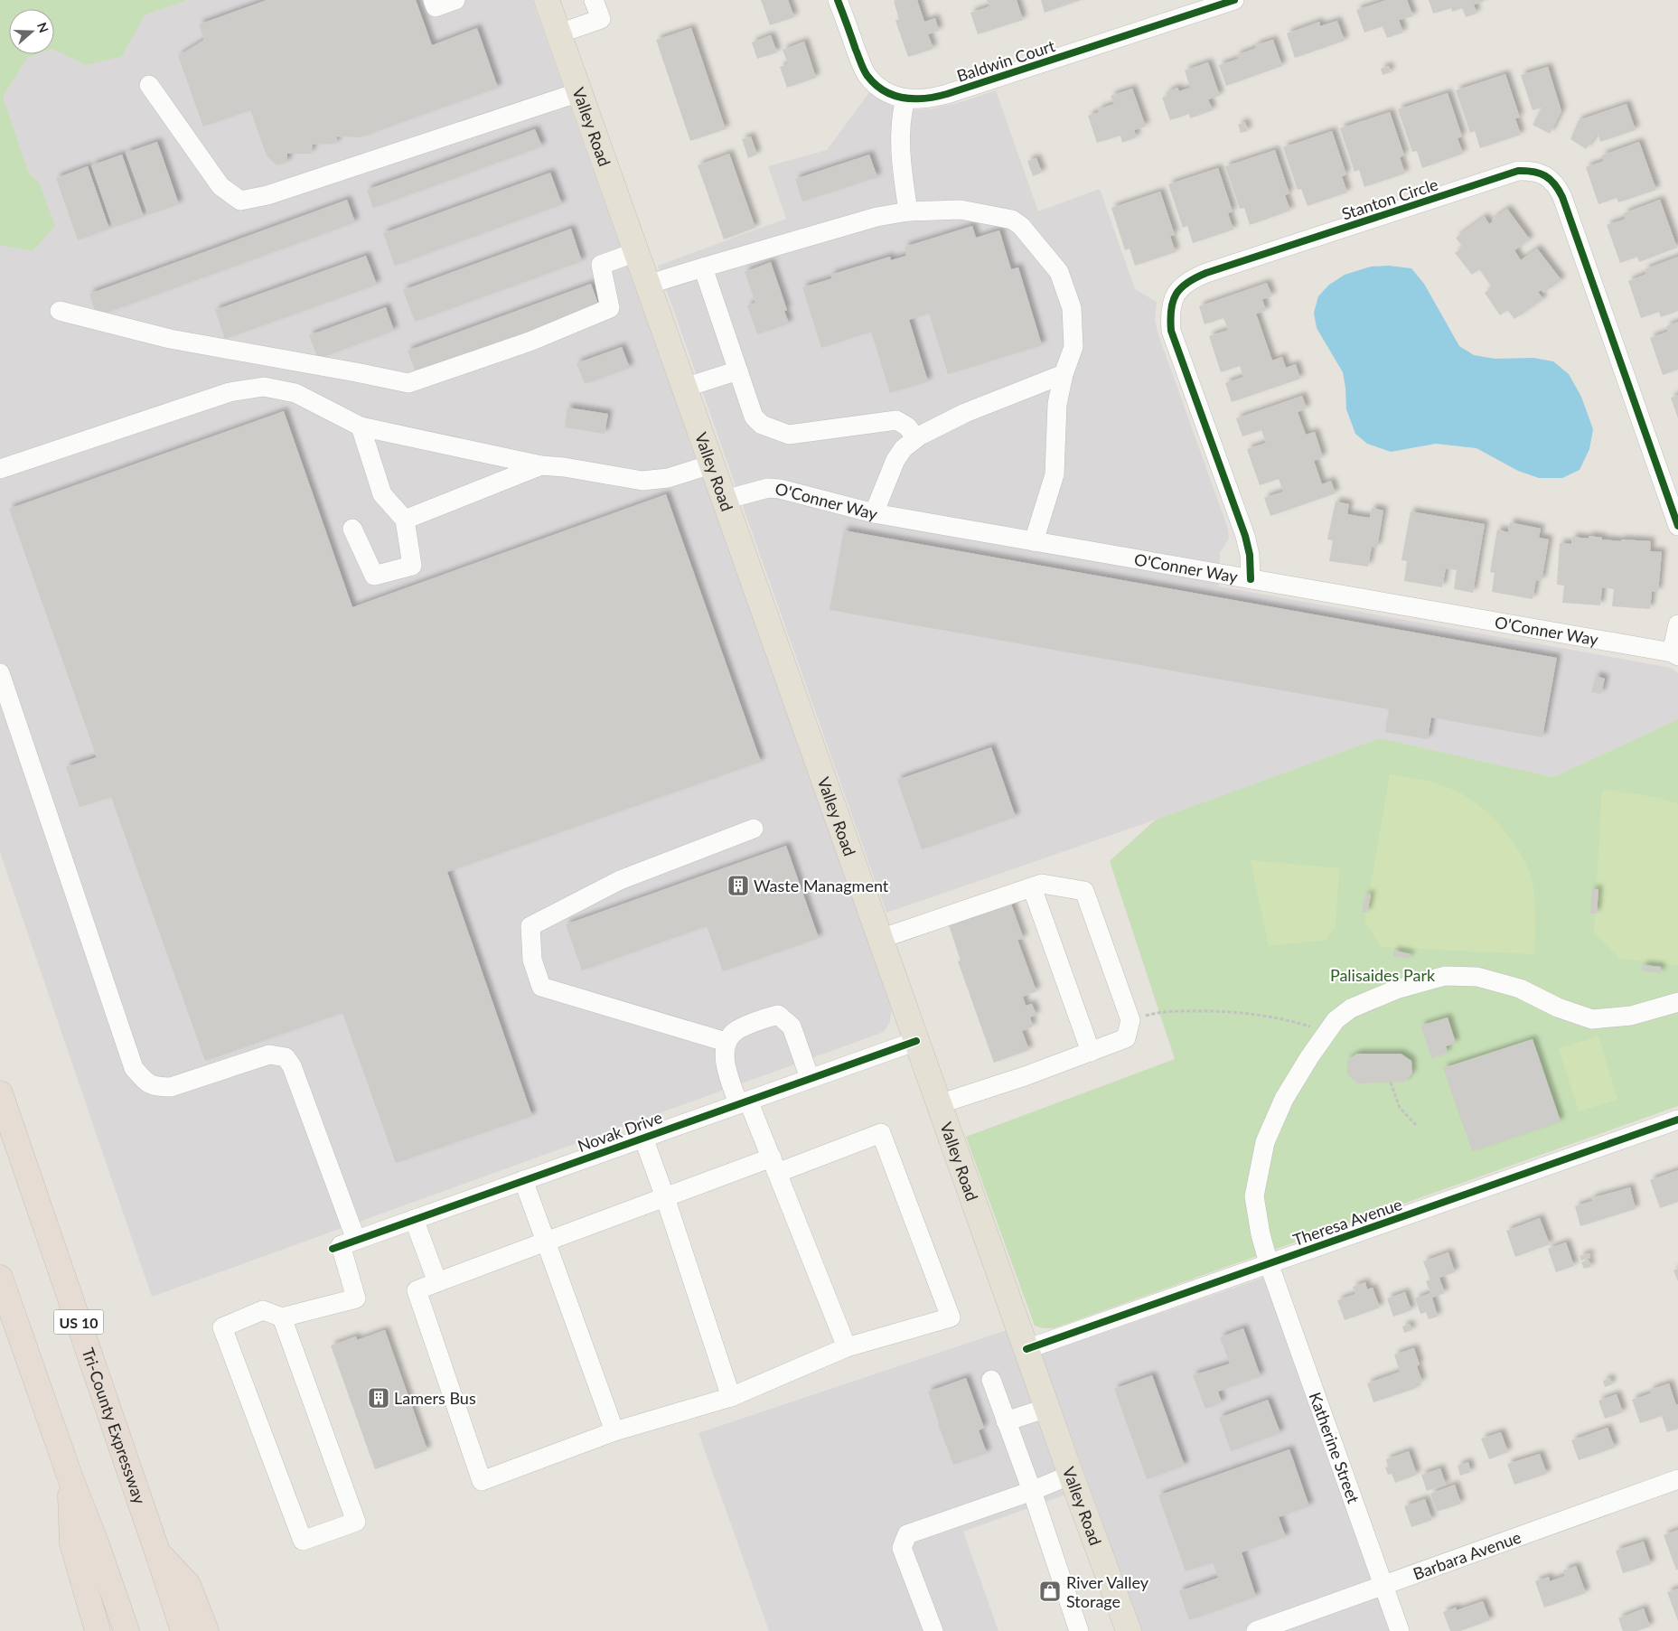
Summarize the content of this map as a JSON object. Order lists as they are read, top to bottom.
{
  "streets": {
    "highway": ["US 10", "Tri-County Expressway"],
    "main road": ["Valley Road"],
    "street": [
      "Baldwin Court",
      "Stanton Circle",
      "O'Conner Way",
      "Novak Drive",
      "Theresa Avenue",
      "Katherine Street",
      "Barbara Avenue"
    ]
  },
  "crossings": [
    ["Valley Road", "O'Conner Way"],
    ["Valley Road", "Novak Drive"],
    ["Valley Road", "Theresa Avenue"],
    ["Stanton Circle", "O'Conner Way"],
    ["Theresa Avenue", "Katherine Street"],
    ["Katherine Street", "Barbara Avenue"]
  ],
  "parks": ["Palisaides Park"],
  "places": {
    "building": ["Waste Managment", "Lamers Bus"],
    "shop": ["River Valley Storage"]
  },
  "north": "right"
}
